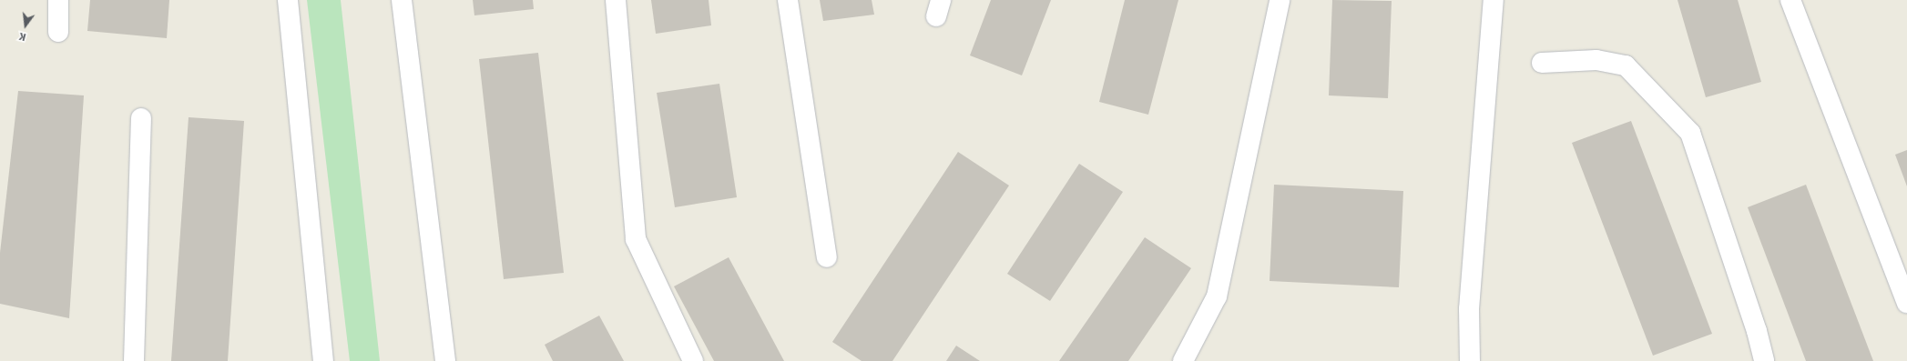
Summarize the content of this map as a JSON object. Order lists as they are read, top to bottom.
{
  "north": "bottom"
}
